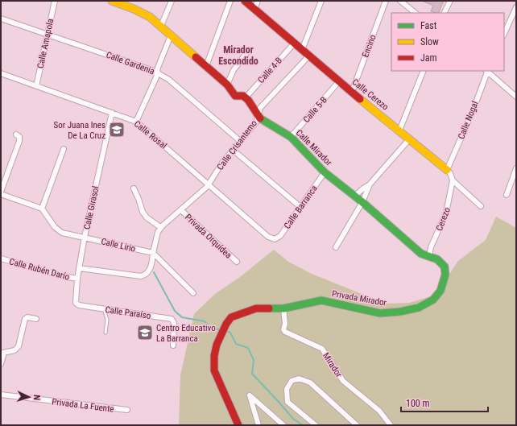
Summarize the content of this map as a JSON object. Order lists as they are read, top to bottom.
{
  "streets": {
    "street": [
      "Calle Amapola",
      "Encino",
      "Calle Gardenia",
      "Calle 4-B",
      "Calle Cerezo",
      "Calle 5-B",
      "Calle Nogal",
      "Calle Rosal",
      "Calle Crisantemo",
      "Calle Mirador",
      "Calle Barranca",
      "Calle Girasol",
      "Cerezo",
      "Privada Orquídea",
      "Calle Lirio",
      "Calle Rubén Darío",
      "Privada Mirador",
      "Calle Paraíso",
      "Mirador",
      "Privada La Fuente"
    ]
  },
  "crossings": [
    ["Calle Amapola", "Calle Gardenia"],
    ["Calle Amapola", "Calle Rosal"],
    ["Encino", "Calle Cerezo"],
    ["Calle Gardenia", "Calle Crisantemo"],
    ["Calle 4-B", "Calle Cerezo"],
    ["Calle 4-B", "Calle Mirador"],
    ["Calle Cerezo", "Calle 5-B"],
    ["Calle Cerezo", "Calle Nogal"],
    ["Calle Cerezo", "Calle Crisantemo"],
    ["Calle Cerezo", "Cerezo"],
    ["Calle 5-B", "Calle Mirador"],
    ["Calle Rosal", "Calle Crisantemo"],
    ["Calle Rosal", "Calle Barranca"],
    ["Calle Rosal", "Calle Girasol"],
    ["Calle Crisantemo", "Calle Mirador"],
    ["Calle Crisantemo", "Privada Orquídea"],
    ["Calle Crisantemo", "Calle Lirio"],
    ["Calle Crisantemo", "Calle Rubén Darío"],
    ["Calle Mirador", "Calle Barranca"],
    ["Calle Mirador", "Privada Mirador"],
    ["Calle Girasol", "Calle Lirio"],
    ["Calle Girasol", "Calle Rubén Darío"],
    ["Calle Girasol", "Calle Paraíso"],
    ["Cerezo", "Privada Mirador"],
    ["Calle Lirio", "Calle Rubén Darío"],
    ["Privada Mirador", "Mirador"]
  ],
  "districts": ["Mirador Escondido"],
  "places": {
    "school or university": ["Sor Juana Ines De La Cruz", "Centro Educativo La Barranca"]
  },
  "legend": ["Fast", "Slow", "Jam"],
  "scale_bar": "100 m",
  "north": "right"
}
